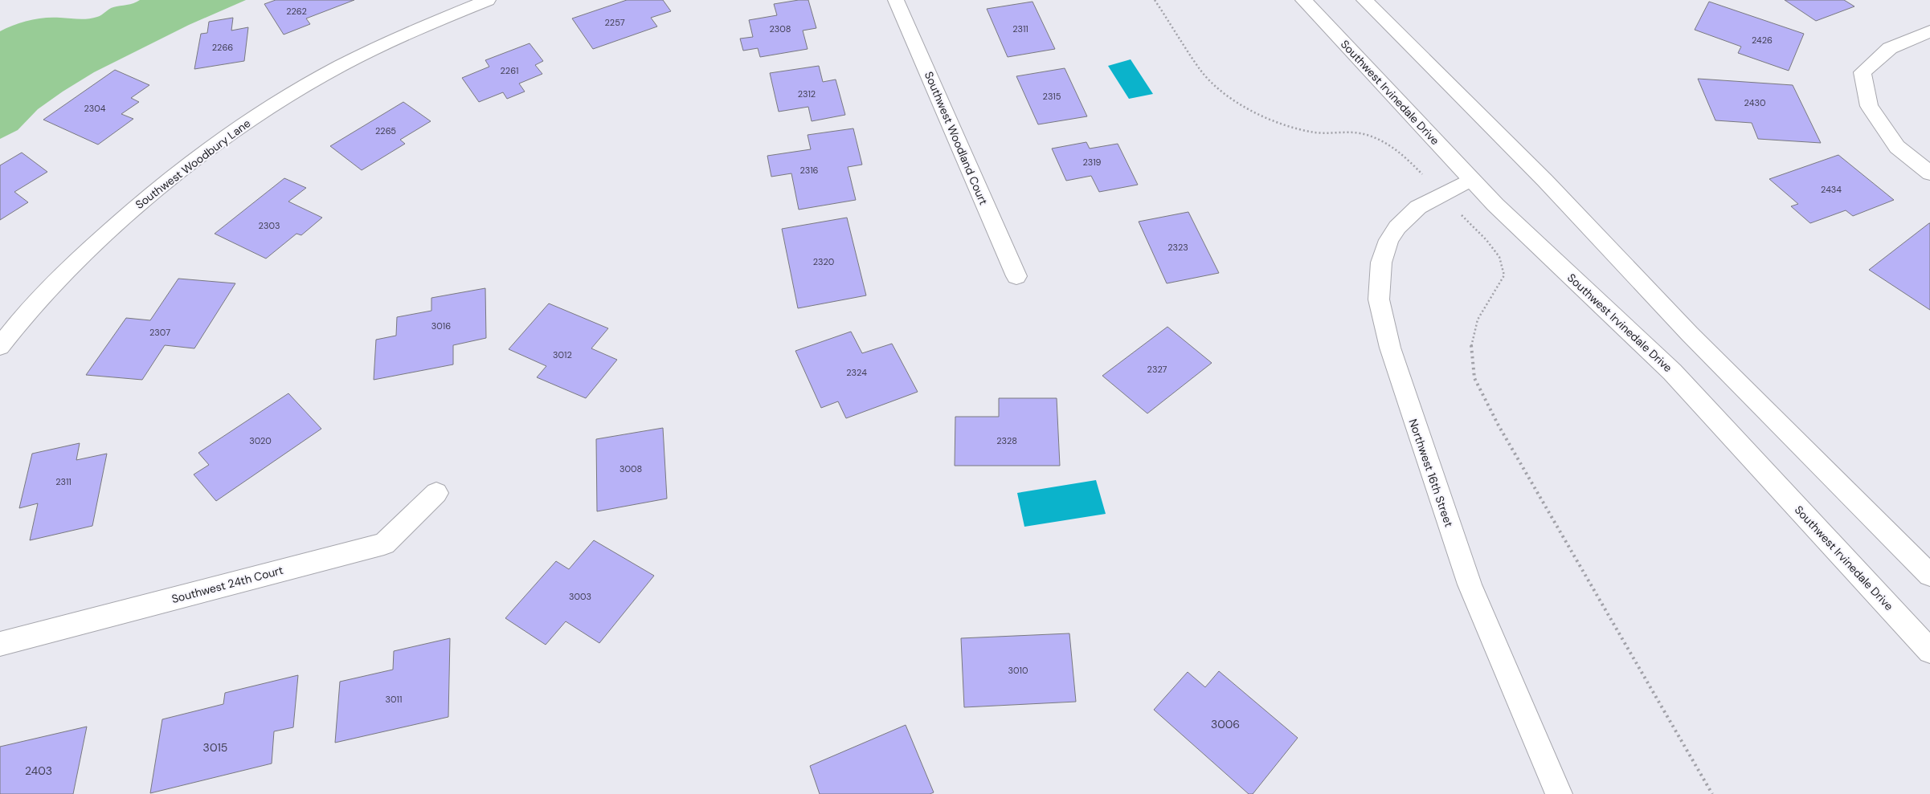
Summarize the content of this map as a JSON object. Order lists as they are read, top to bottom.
{
  "streets": {
    "street": [
      "Southwest Irvinedale Drive",
      "Southwest Woodland Court",
      "Southwest Woodbury Lane",
      "Northwest 16th Street",
      "Southwest 24th Court"
    ]
  },
  "crossings": [
    ["Southwest Irvinedale Drive", "Northwest 16th Street"]
  ],
  "house_numbers": [
    "2262",
    "2257",
    "2308",
    "2311",
    "2426",
    "2266",
    "2261",
    "2312",
    "2315",
    "2430",
    "2304",
    "2265",
    "2319",
    "2316",
    "2434",
    "2303",
    "2323",
    "2320",
    "3016",
    "2307",
    "3012",
    "2327",
    "2324",
    "3020",
    "2328",
    "3008",
    "2311",
    "3003",
    "3010",
    "3011",
    "3006",
    "3015",
    "2403"
  ]
}
